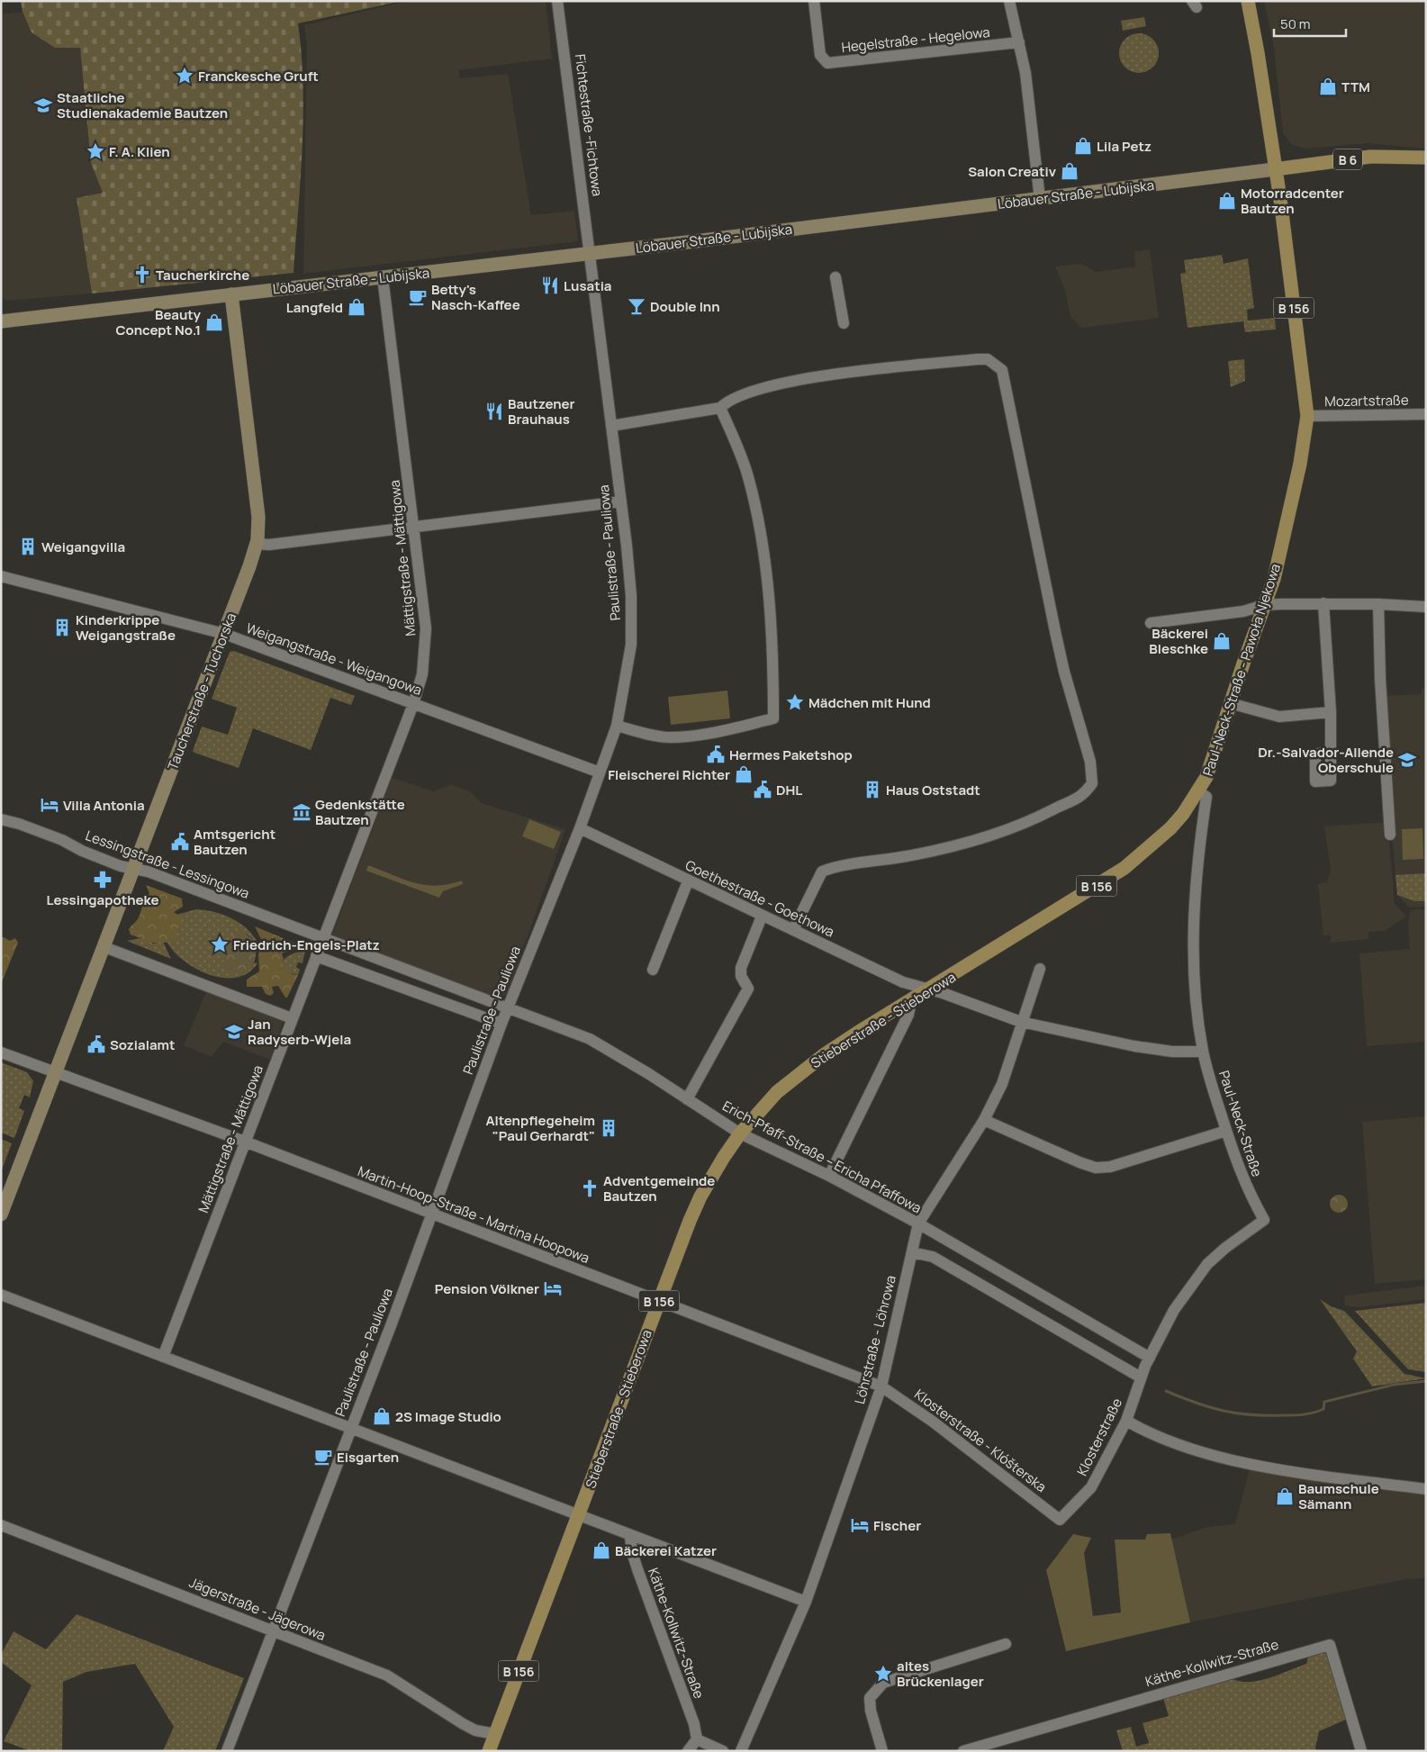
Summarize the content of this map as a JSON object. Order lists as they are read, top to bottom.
{
  "streets": {
    "main road": [
      "B 6",
      "Löbauer Straße - Lubijska",
      "B 156",
      "Paul-Neck-Straße - Pawoła Njekowa",
      "Taucherstraße - Tuchorska",
      "Stieberstraße - Stieberowa"
    ],
    "street": [
      "Hegelstraße - Hegelowa",
      "Fichtestraße -Fichtowa",
      "Mozartstraße",
      "Paulistraße - Pauliowa",
      "Mättigstraße - Mättigowa",
      "Weigangstraße - Weigangowa",
      "Lessingstraße - Lessingowa",
      "Goethestraße - Goethowa",
      "Paul-Neck-Straße",
      "Erich-Pfaff-Straße – Ericha Pfaffowa",
      "Martin-Hoop-Straße - Martina Hoopowa",
      "Löhrstraße - Löhrowa",
      "Klosterstraße",
      "Klosterstraße - Klóšterska",
      "Jägerstraße - Jägerowa",
      "Käthe-Kollwitz-Straße"
    ]
  },
  "crossings": [
    ["Fichtestraße -Fichtowa", "Löbauer Straße - Lubijska"],
    ["Fichtestraße -Fichtowa", "Paulistraße - Pauliowa"],
    ["Löbauer Straße - Lubijska", "B 156"],
    ["Löbauer Straße - Lubijska", "Paulistraße - Pauliowa"],
    ["Löbauer Straße - Lubijska", "Mättigstraße - Mättigowa"],
    ["Löbauer Straße - Lubijska", "Paul-Neck-Straße - Pawoła Njekowa"],
    ["Löbauer Straße - Lubijska", "Taucherstraße - Tuchorska"],
    ["B 156", "Paul-Neck-Straße - Pawoła Njekowa"],
    ["Mozartstraße", "Paul-Neck-Straße - Pawoła Njekowa"],
    ["Paulistraße - Pauliowa", "Weigangstraße - Weigangowa"],
    ["Paulistraße - Pauliowa", "Goethestraße - Goethowa"],
    ["Paulistraße - Pauliowa", "Erich-Pfaff-Straße – Ericha Pfaffowa"],
    ["Paulistraße - Pauliowa", "Martin-Hoop-Straße - Martina Hoopowa"],
    ["Paulistraße - Pauliowa", "Jägerstraße - Jägerowa"],
    ["Mättigstraße - Mättigowa", "Weigangstraße - Weigangowa"],
    ["Mättigstraße - Mättigowa", "Lessingstraße - Lessingowa"],
    ["Mättigstraße - Mättigowa", "Erich-Pfaff-Straße – Ericha Pfaffowa"],
    ["Mättigstraße - Mättigowa", "Martin-Hoop-Straße - Martina Hoopowa"],
    ["Weigangstraße - Weigangowa", "Taucherstraße - Tuchorska"],
    ["Paul-Neck-Straße - Pawoła Njekowa", "Stieberstraße - Stieberowa"],
    ["Paul-Neck-Straße - Pawoła Njekowa", "Paul-Neck-Straße"],
    ["Taucherstraße - Tuchorska", "Lessingstraße - Lessingowa"],
    ["Taucherstraße - Tuchorska", "Martin-Hoop-Straße - Martina Hoopowa"],
    ["Lessingstraße - Lessingowa", "Erich-Pfaff-Straße – Ericha Pfaffowa"],
    ["Goethestraße - Goethowa", "Stieberstraße - Stieberowa"],
    ["Goethestraße - Goethowa", "Paul-Neck-Straße"],
    ["Goethestraße - Goethowa", "Löhrstraße - Löhrowa"],
    ["Stieberstraße - Stieberowa", "Erich-Pfaff-Straße – Ericha Pfaffowa"],
    ["Stieberstraße - Stieberowa", "Martin-Hoop-Straße - Martina Hoopowa"],
    ["Stieberstraße - Stieberowa", "Jägerstraße - Jägerowa"],
    ["Paul-Neck-Straße", "Klosterstraße"],
    ["Erich-Pfaff-Straße – Ericha Pfaffowa", "Löhrstraße - Löhrowa"],
    ["Erich-Pfaff-Straße – Ericha Pfaffowa", "Klosterstraße"],
    ["Martin-Hoop-Straße - Martina Hoopowa", "Löhrstraße - Löhrowa"],
    ["Martin-Hoop-Straße - Martina Hoopowa", "Klosterstraße - Klóšterska"],
    ["Löhrstraße - Löhrowa", "Klosterstraße - Klóšterska"],
    ["Klosterstraße", "Klosterstraße - Klóšterska"]
  ],
  "places": {
    "place": [
      "Franckesche Gruft",
      "F. A. Klien",
      "Mädchen mit Hund",
      "Friedrich-Engels-Platz",
      "altes Brückenlager"
    ],
    "shop": [
      "TTM",
      "Lila Petz",
      "Salon Creativ",
      "Motorradcenter Bautzen",
      "Langfeld",
      "Beauty Concept No.1",
      "Bäckerei Bleschke",
      "Fleischerei Richter",
      "2S Image Studio",
      "Baumschule Sämann",
      "Bäckerei Katzer"
    ],
    "school or university": ["Staatliche Studienakademie Bautzen", "Dr.-Salvador-Allende Oberschule", "Jan Radyserb-Wjela"],
    "church": ["Taucherkirche", "Adventgemeinde Bautzen"],
    "restaurant": ["Lusatia", "Bautzener Brauhaus"],
    "cafe": ["Betty's Nasch-Kaffee", "Eisgarten"],
    "bar": ["Double Inn"],
    "building": [
      "Weigangvilla",
      "Kinderkrippe Weigangstraße",
      "Haus Oststadt",
      "Altenpflegeheim \"Paul Gerhardt\""
    ],
    "public building": [
      "Hermes Paketshop",
      "DHL",
      "Amtsgericht Bautzen",
      "Sozialamt"
    ],
    "hotel": ["Villa Antonia", "Pension Völkner", "Fischer"],
    "museum": ["Gedenkstätte Bautzen"],
    "pharmacy": ["Lessingapotheke"]
  },
  "scale_bar": "50 m"
}
